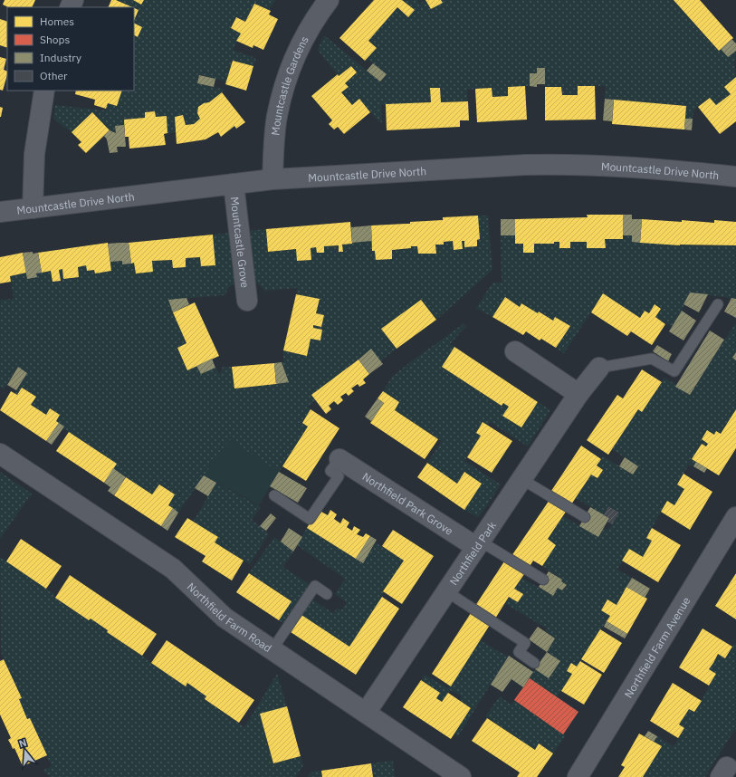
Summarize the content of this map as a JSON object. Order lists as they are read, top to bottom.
{
  "streets": {
    "street": [
      "Mountcastle Gardens",
      "Mountcastle Drive North",
      "Mountcastle Grove",
      "Northfield Park Grove",
      "Northfield Park",
      "Northfield Farm Road",
      "Northfield Farm Avenue"
    ]
  },
  "crossings": [
    ["Mountcastle Gardens", "Mountcastle Drive North"],
    ["Mountcastle Drive North", "Mountcastle Grove"],
    ["Northfield Park Grove", "Northfield Park"],
    ["Northfield Park", "Northfield Farm Road"]
  ],
  "legend": [
    "Homes",
    "Shops",
    "Industry",
    "Other"
  ],
  "north": "top"
}
